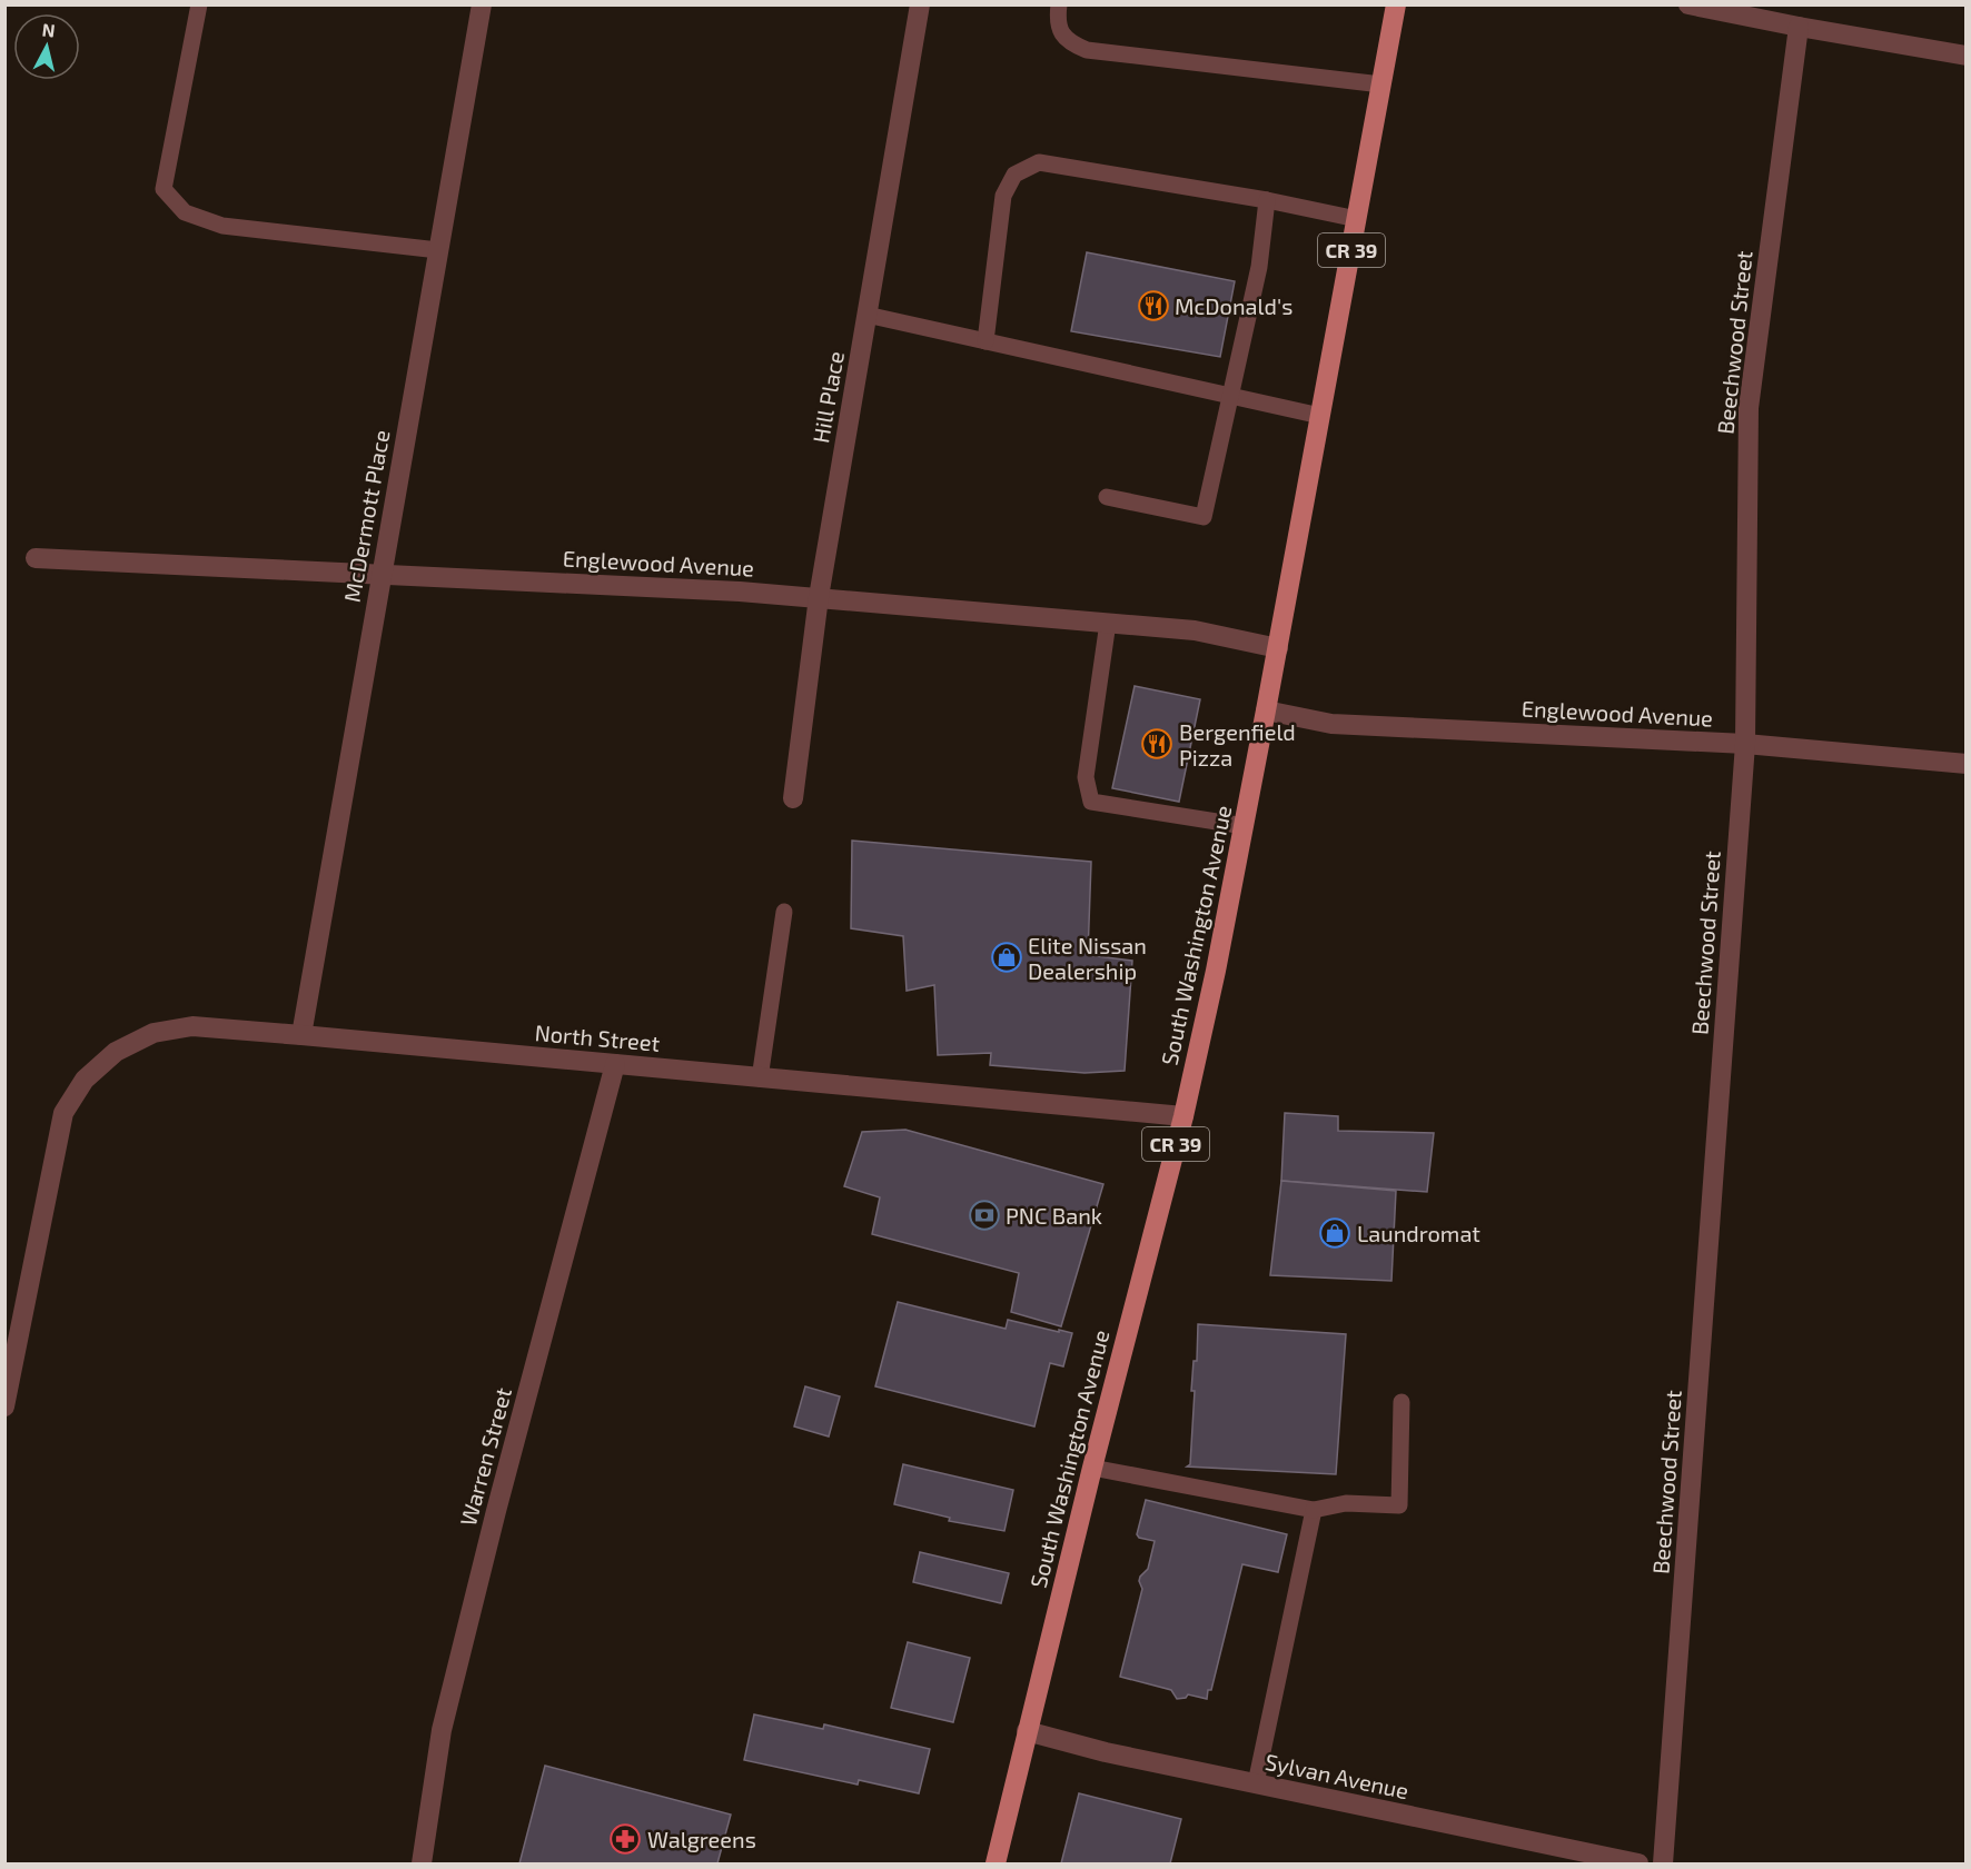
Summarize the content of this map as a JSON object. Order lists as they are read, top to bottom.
{
  "streets": {
    "main road": ["CR 39", "South Washington Avenue"],
    "street": [
      "Beechwood Street",
      "Hill Place",
      "McDermott Place",
      "Englewood Avenue",
      "North Street",
      "Warren Street",
      "Sylvan Avenue"
    ]
  },
  "crossings": [
    ["Beechwood Street", "Englewood Avenue"],
    ["Hill Place", "Englewood Avenue"],
    ["McDermott Place", "Englewood Avenue"],
    ["McDermott Place", "North Street"],
    ["Englewood Avenue", "South Washington Avenue"],
    ["South Washington Avenue", "North Street"],
    ["South Washington Avenue", "Sylvan Avenue"],
    ["North Street", "Warren Street"]
  ],
  "places": {
    "restaurant": ["McDonald's", "Bergenfield Pizza"],
    "shop": ["Elite Nissan Dealership", "Laundromat"],
    "bank": ["PNC Bank"],
    "pharmacy": ["Walgreens"]
  },
  "north": "top"
}
